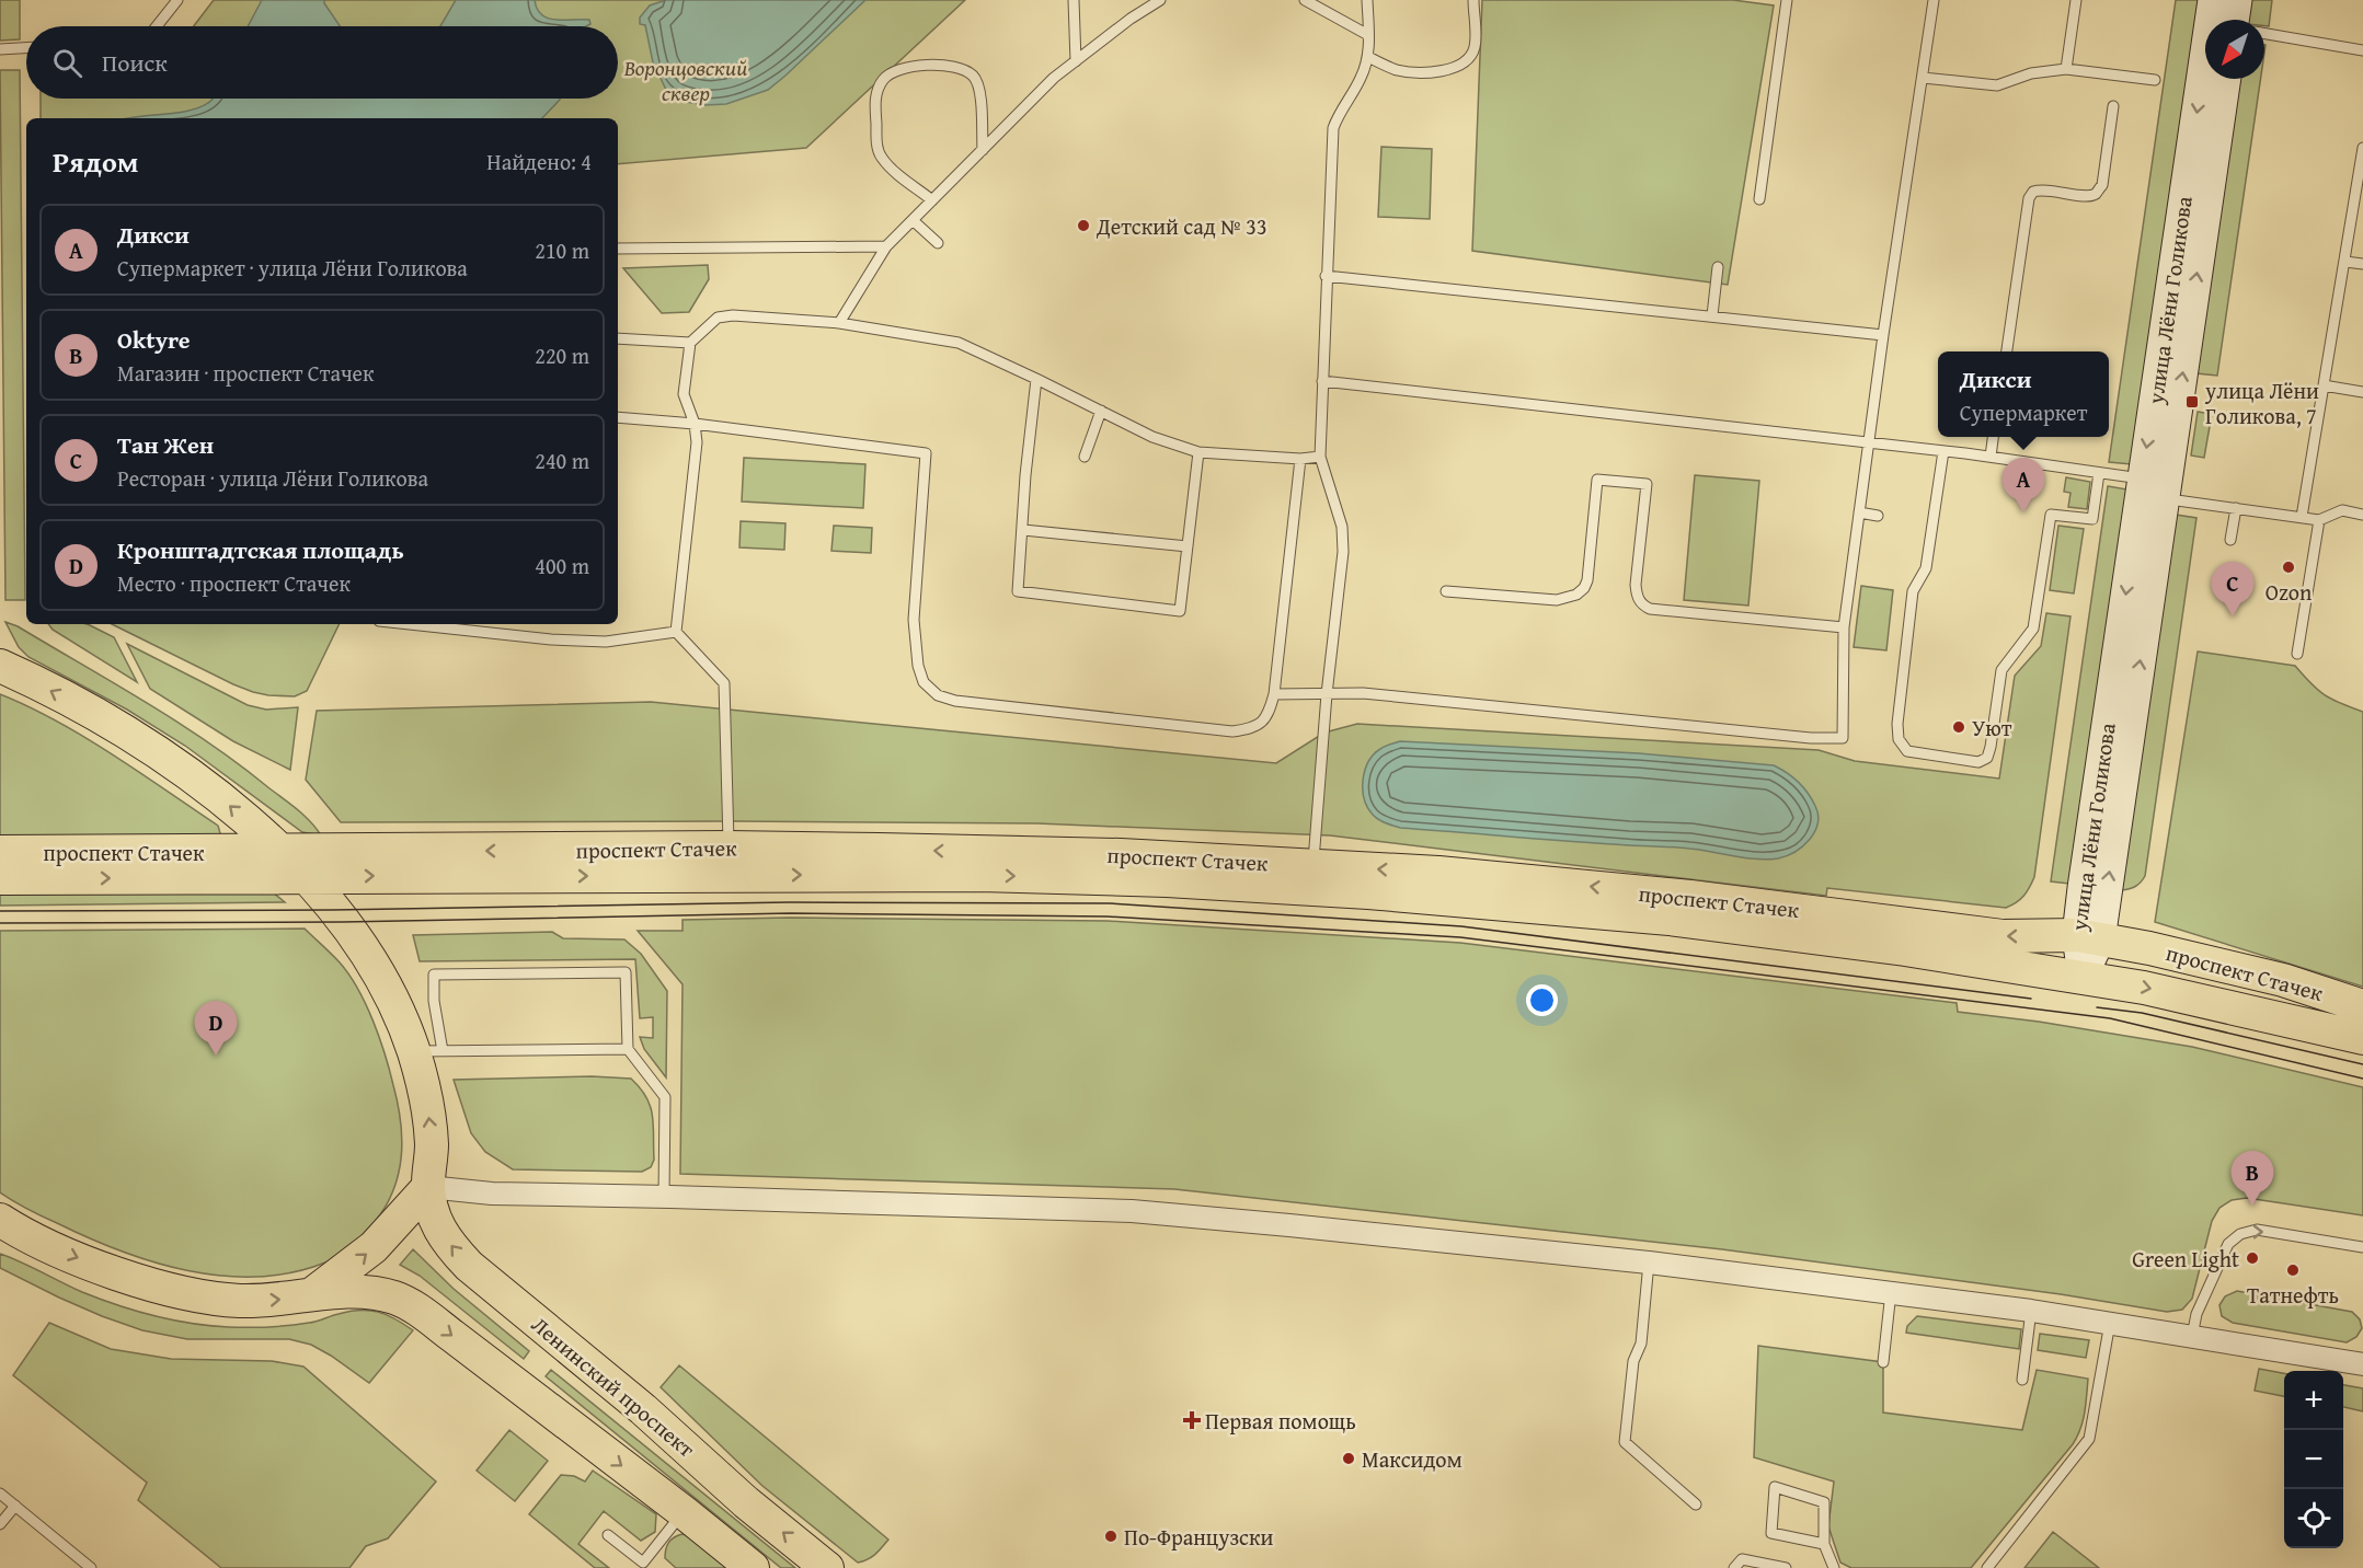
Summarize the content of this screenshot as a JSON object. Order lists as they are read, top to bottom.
{
  "streets": {
    "main road": ["проспект Стачек", "Ленинский проспект"],
    "street": ["улица Лёни Голикова"]
  },
  "crossings": [
    ["улица Лёни Голикова", "проспект Стачек"],
    ["проспект Стачек", "Ленинский проспект"]
  ],
  "parks": ["Воронцовский сквер"],
  "places": {
    "other": [
      "Детский сад № 33",
      "Ozon",
      "Уют",
      "Green Light",
      "Татнефть",
      "Максидом",
      "По-Французски"
    ],
    "transit": ["улица Лёни Голикова, 7"],
    "health": ["Первая помощь"]
  },
  "north": "bottom left",
  "page": {
    "search": "Поиск",
    "heading": ["Рядом", "Найдено: 4"],
    "list": [
      {
        "mark": "A",
        "name": "Дикси",
        "note": "Супермаркет · улица Лёни Голикова",
        "value": "210 m"
      },
      {
        "mark": "B",
        "name": "Oktyre",
        "note": "Магазин · проспект Стачек",
        "value": "220 m"
      },
      {
        "mark": "C",
        "name": "Тан Жен",
        "note": "Ресторан · улица Лёни Голикова",
        "value": "240 m"
      },
      {
        "mark": "D",
        "name": "Кронштадтская площадь",
        "note": "Место · проспект Стачек",
        "value": "400 m"
      }
    ],
    "popup": ["Дикси", "Супермаркет"],
    "pins": [
      "A",
      "C",
      "D",
      "B"
    ],
    "map_buttons": ["+", "−"]
  }
}
